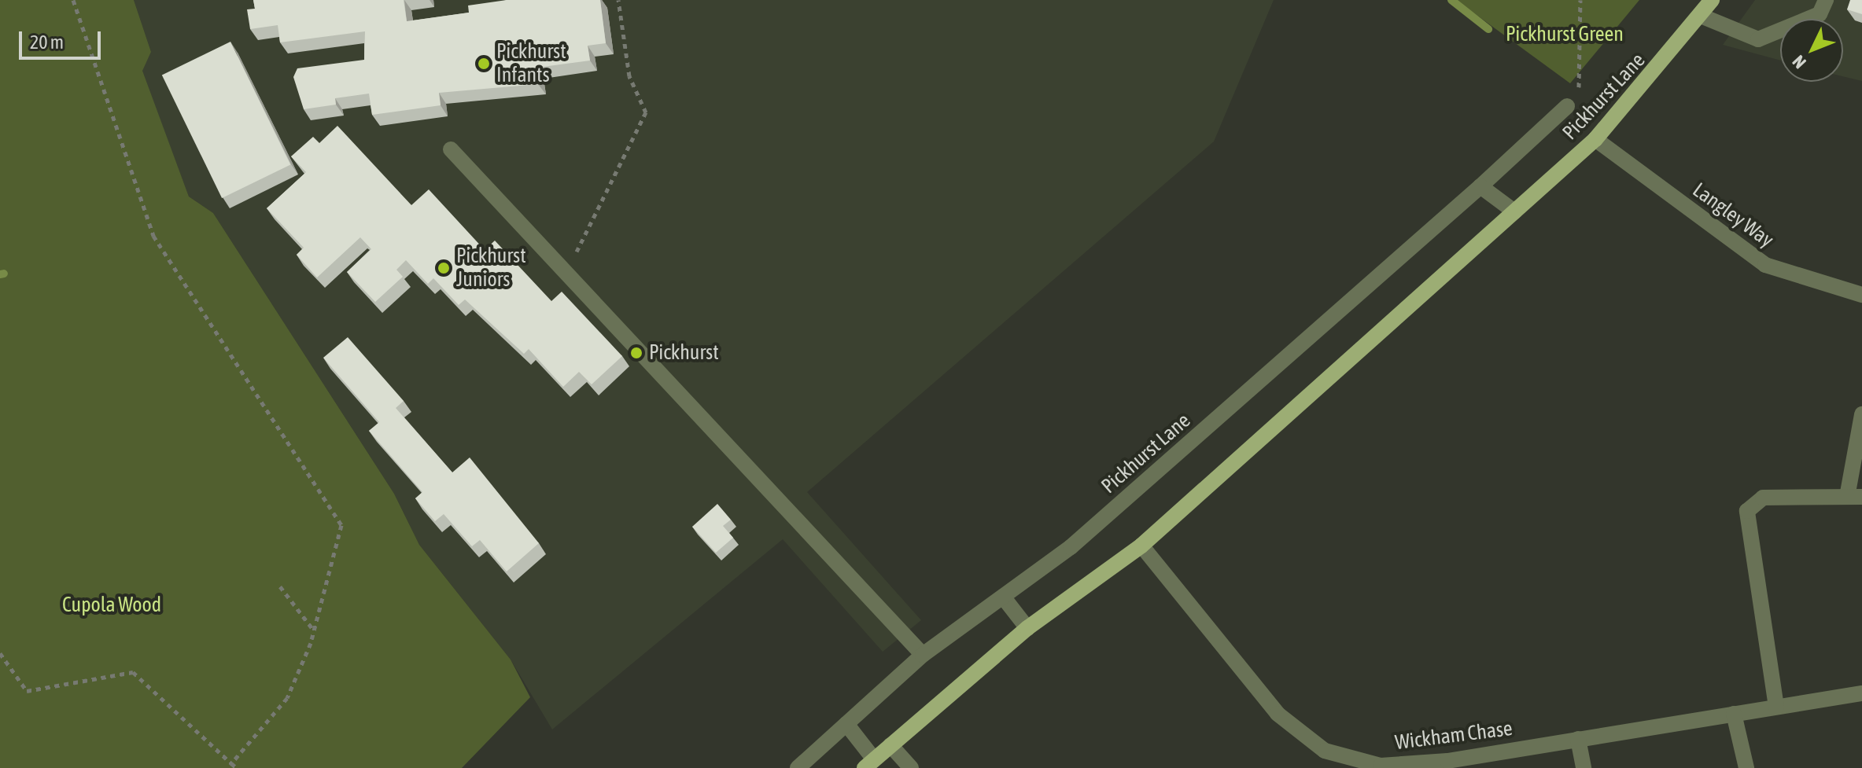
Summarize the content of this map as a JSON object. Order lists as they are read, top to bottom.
{
  "streets": {
    "main road": ["Pickhurst Lane"],
    "street": ["Langley Way", "Wickham Chase"]
  },
  "crossings": [
    ["Pickhurst Lane", "Langley Way"],
    ["Pickhurst Lane", "Wickham Chase"]
  ],
  "parks": ["Pickhurst Green", "Cupola Wood"],
  "places": ["Pickhurst Infants", "Pickhurst Juniors", "Pickhurst"],
  "scale_bar": "20 m",
  "north": "bottom left"
}
